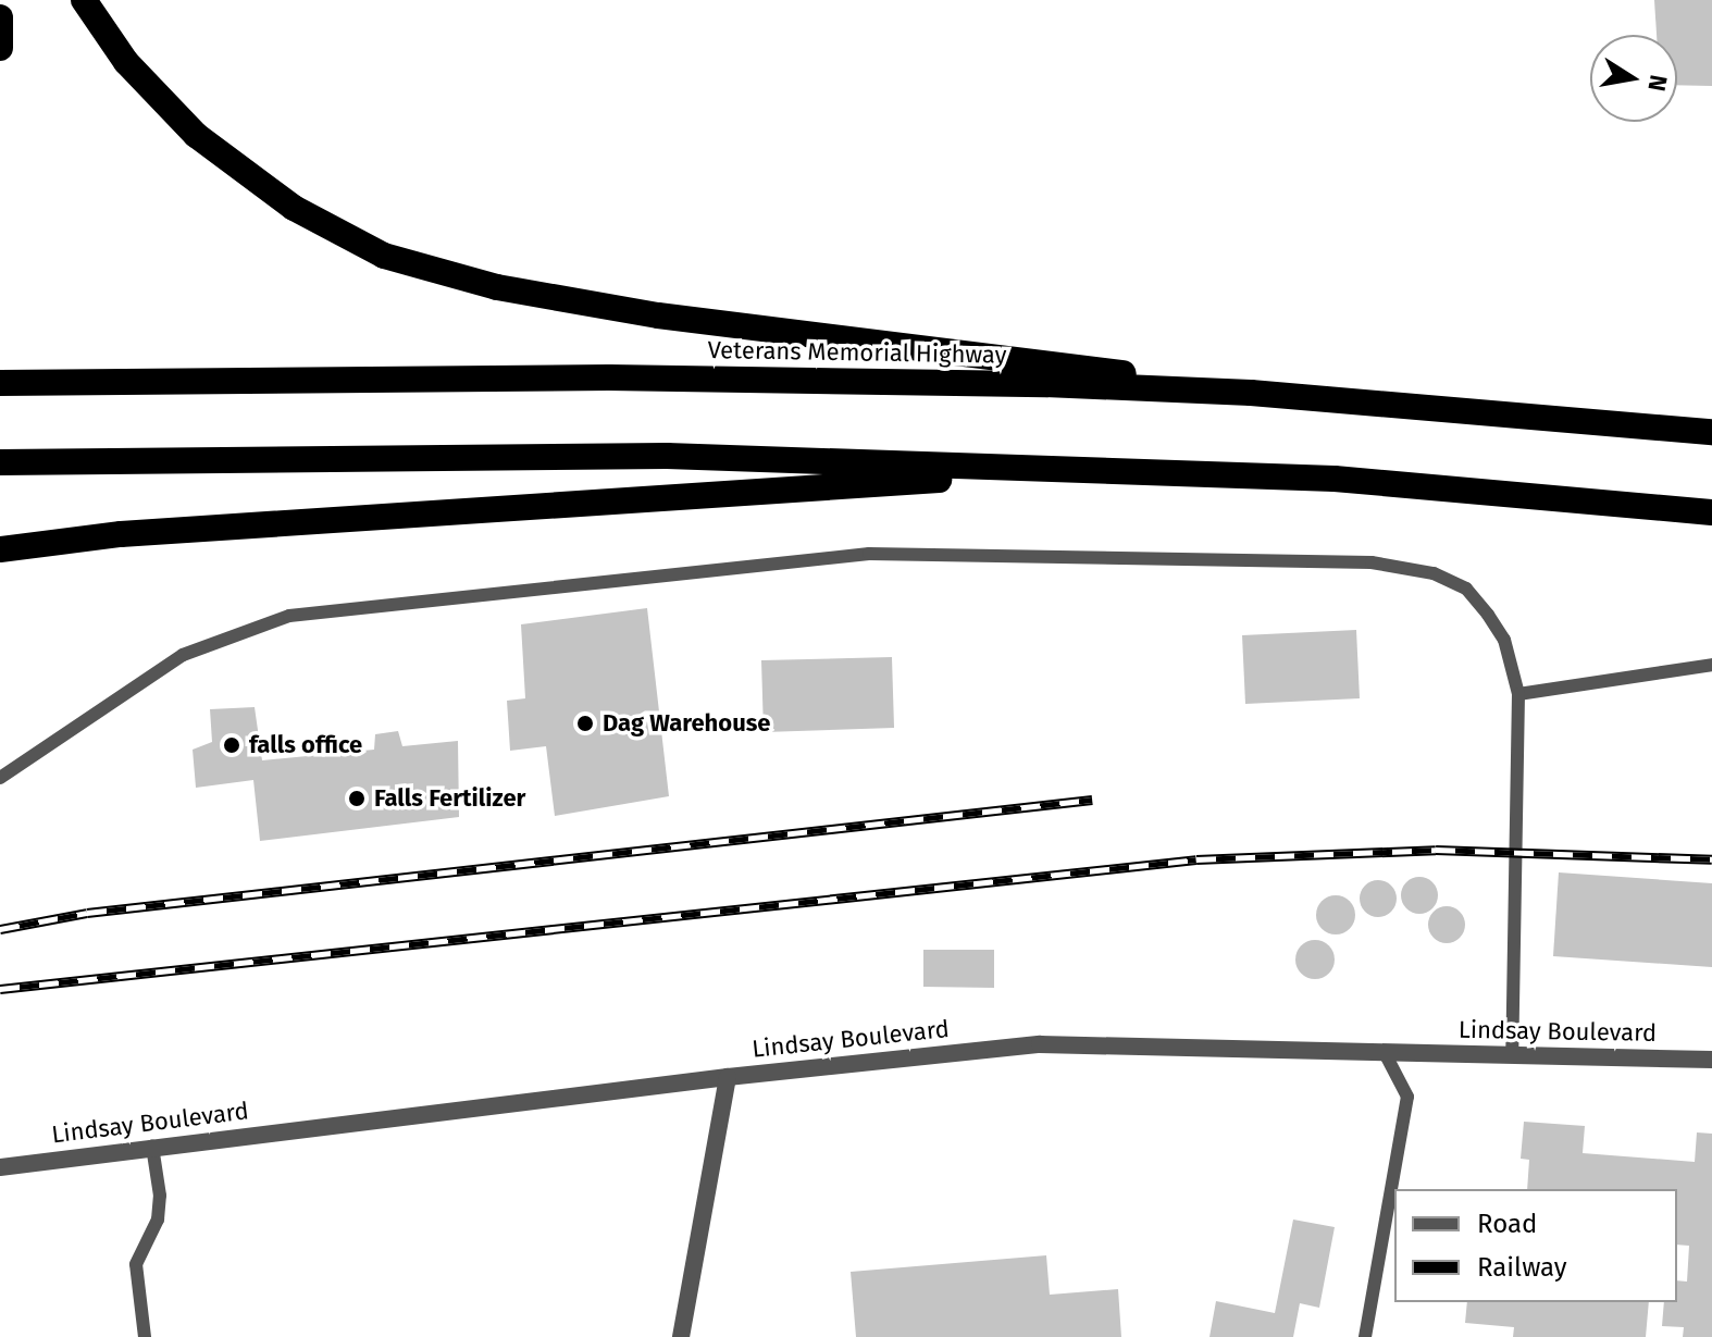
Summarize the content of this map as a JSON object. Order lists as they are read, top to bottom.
{
  "streets": {
    "highway": ["Veterans Memorial Highway"],
    "street": ["Lindsay Boulevard"]
  },
  "places": ["Dag Warehouse", "falls office", "Falls Fertilizer"],
  "legend": ["Road", "Railway"],
  "north": "right"
}
